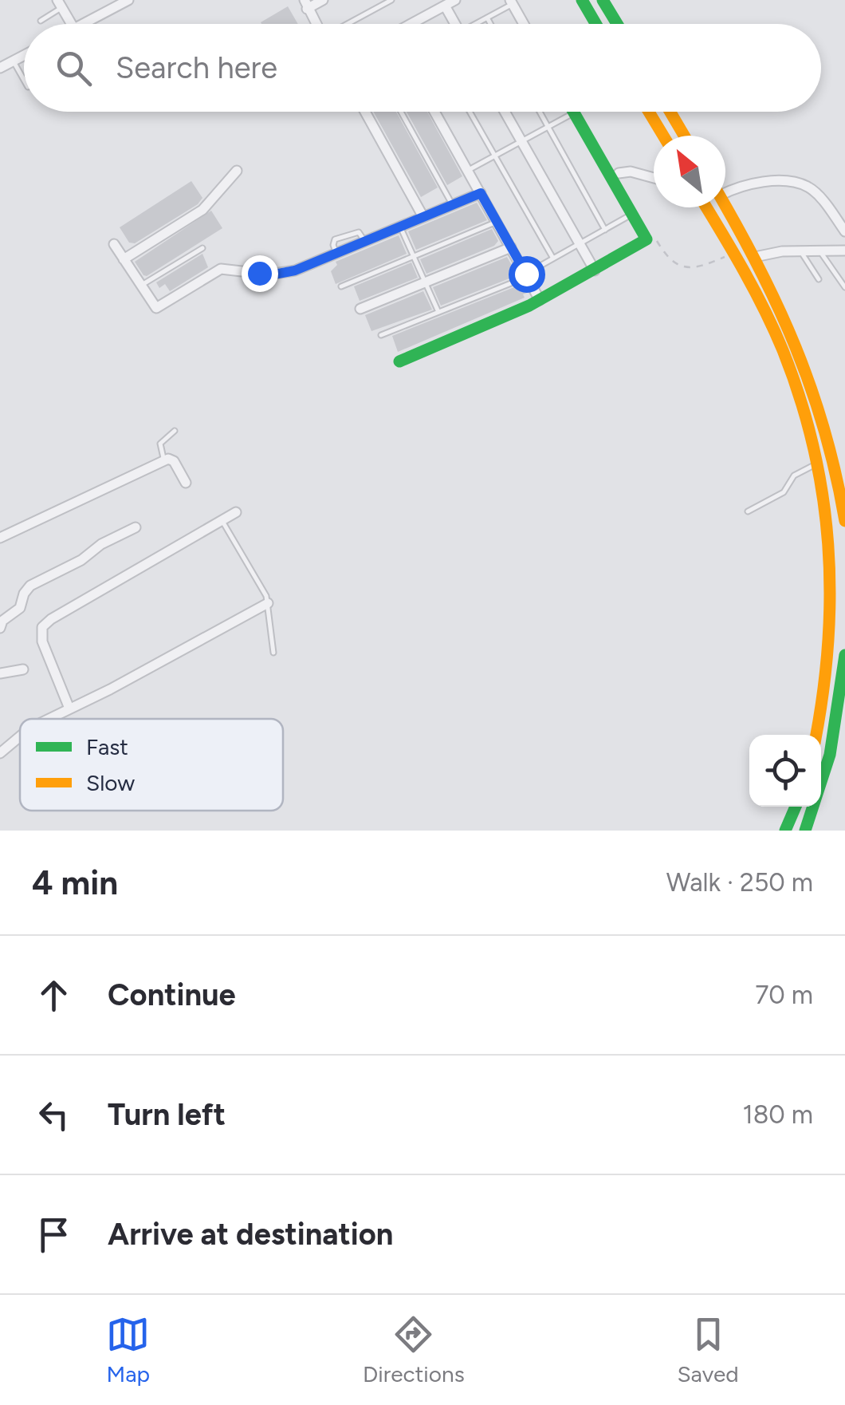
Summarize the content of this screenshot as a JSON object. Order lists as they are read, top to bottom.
{
  "legend": ["Fast", "Slow"],
  "north": "top left",
  "page": {
    "search": "Search here",
    "heading": ["4 min", "Walk · 250 m"],
    "list": [
      ["Continue", "70 m"],
      ["Turn left", "180 m"],
      "Arrive at destination"
    ],
    "nav": ["Map", "Directions", "Saved"]
  }
}
